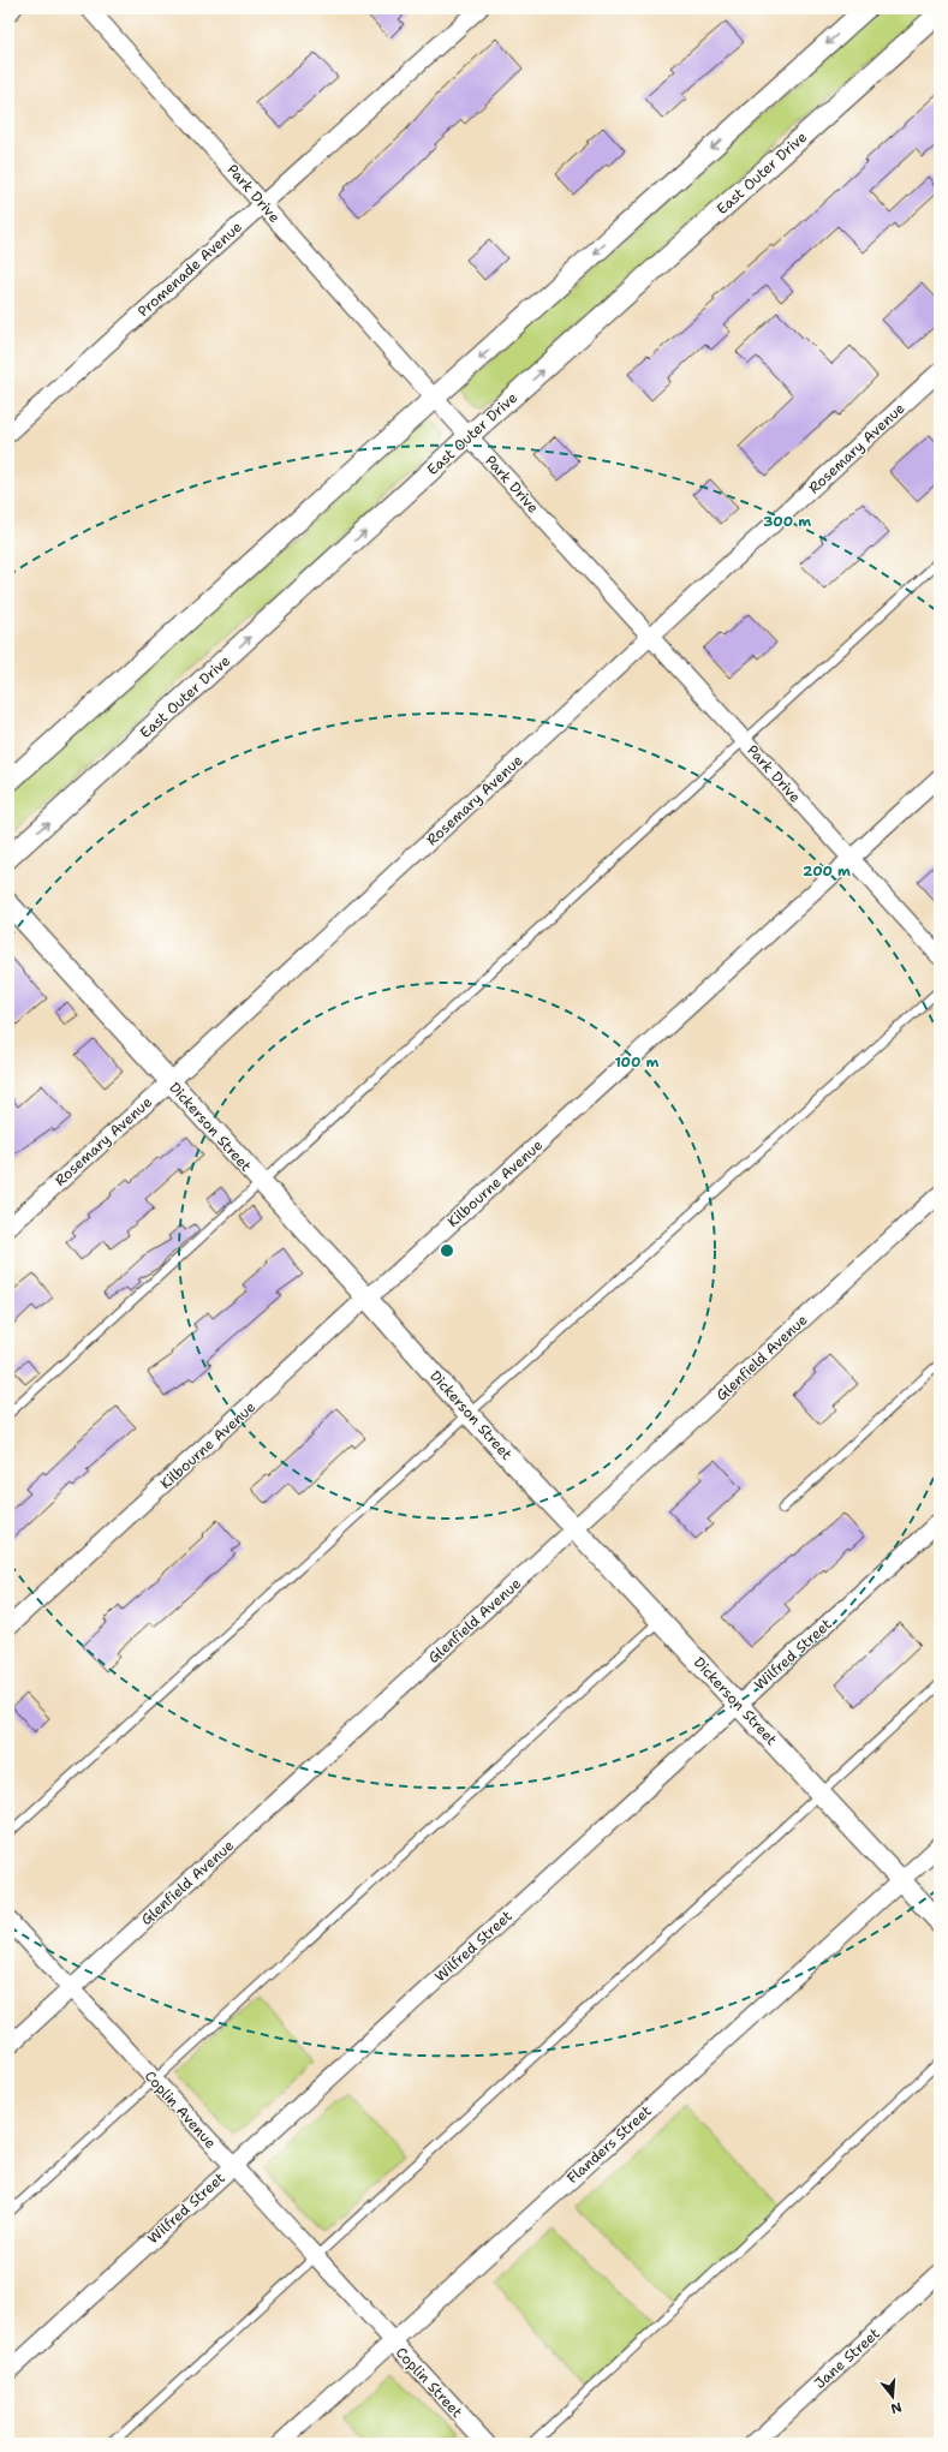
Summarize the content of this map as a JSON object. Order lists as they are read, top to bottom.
{
  "streets": {
    "street": [
      "East Outer Drive",
      "Park Drive",
      "Promenade Avenue",
      "Rosemary Avenue",
      "Dickerson Street",
      "Kilbourne Avenue",
      "Glenfield Avenue",
      "Wilfred Street",
      "Coplin Avenue",
      "Flanders Street",
      "Jane Street",
      "Coplin Street"
    ]
  },
  "crossings": [
    ["East Outer Drive", "Park Drive"],
    ["Park Drive", "Promenade Avenue"],
    ["Park Drive", "Rosemary Avenue"],
    ["Park Drive", "Kilbourne Avenue"],
    ["Rosemary Avenue", "Dickerson Street"],
    ["Dickerson Street", "Kilbourne Avenue"],
    ["Dickerson Street", "Glenfield Avenue"],
    ["Dickerson Street", "Wilfred Street"],
    ["Dickerson Street", "Flanders Street"],
    ["Glenfield Avenue", "Coplin Avenue"],
    ["Wilfred Street", "Coplin Avenue"],
    ["Coplin Avenue", "Flanders Street"],
    ["Coplin Avenue", "Coplin Street"],
    ["Flanders Street", "Coplin Street"]
  ],
  "north": "bottom",
  "rings": ["300 m", "200 m", "100 m"]
}
